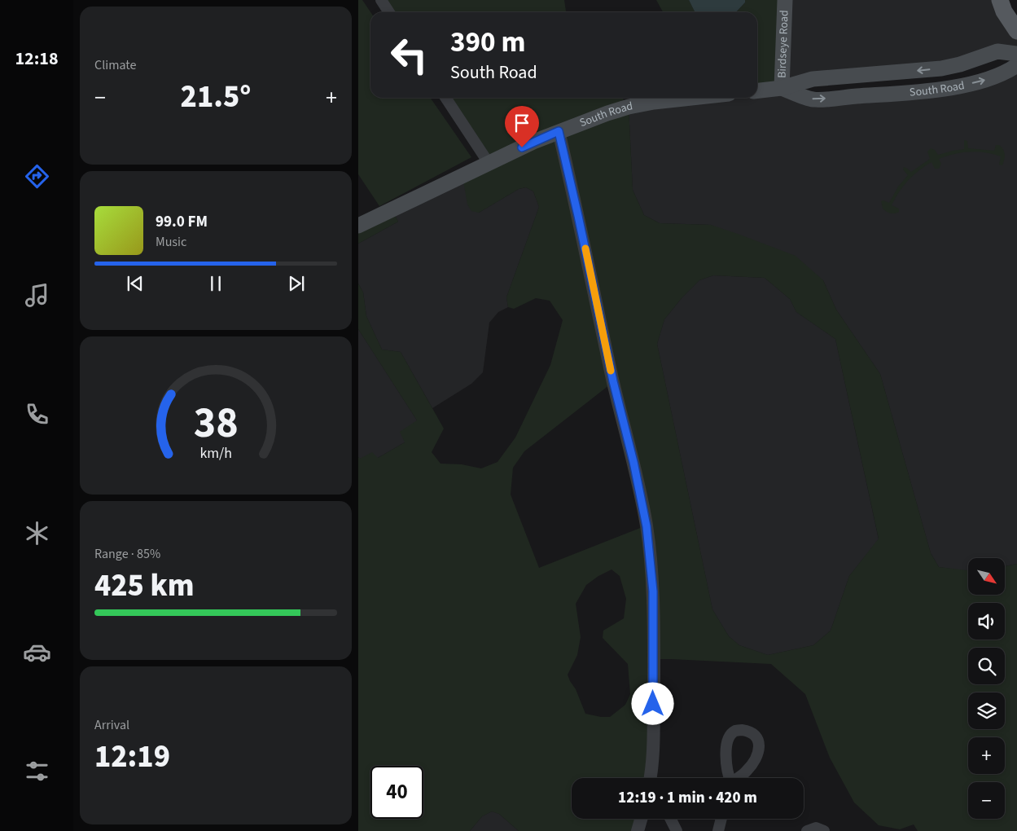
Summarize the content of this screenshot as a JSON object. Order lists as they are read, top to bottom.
{
  "streets": {
    "main road": ["Birdseye Road", "South Road"]
  },
  "crossings": [
    ["Birdseye Road", "South Road"]
  ],
  "north": "bottom right",
  "page": {
    "tabs": "12:18",
    "tile": [
      "Climate",
      ["Range · 85%", "425 km"],
      ["Arrival", "12:19"]
    ],
    "turn": ["390 m", "South Road"],
    "heat": ["−", "21.5°", "+"],
    "song": ["99.0 FM", "Music"],
    "map_buttons": ["+", "−"],
    "limit": "40",
    "trip": "12:19 · 1 min · 420 m",
    "gauge": ["38", "km/h"]
  }
}
